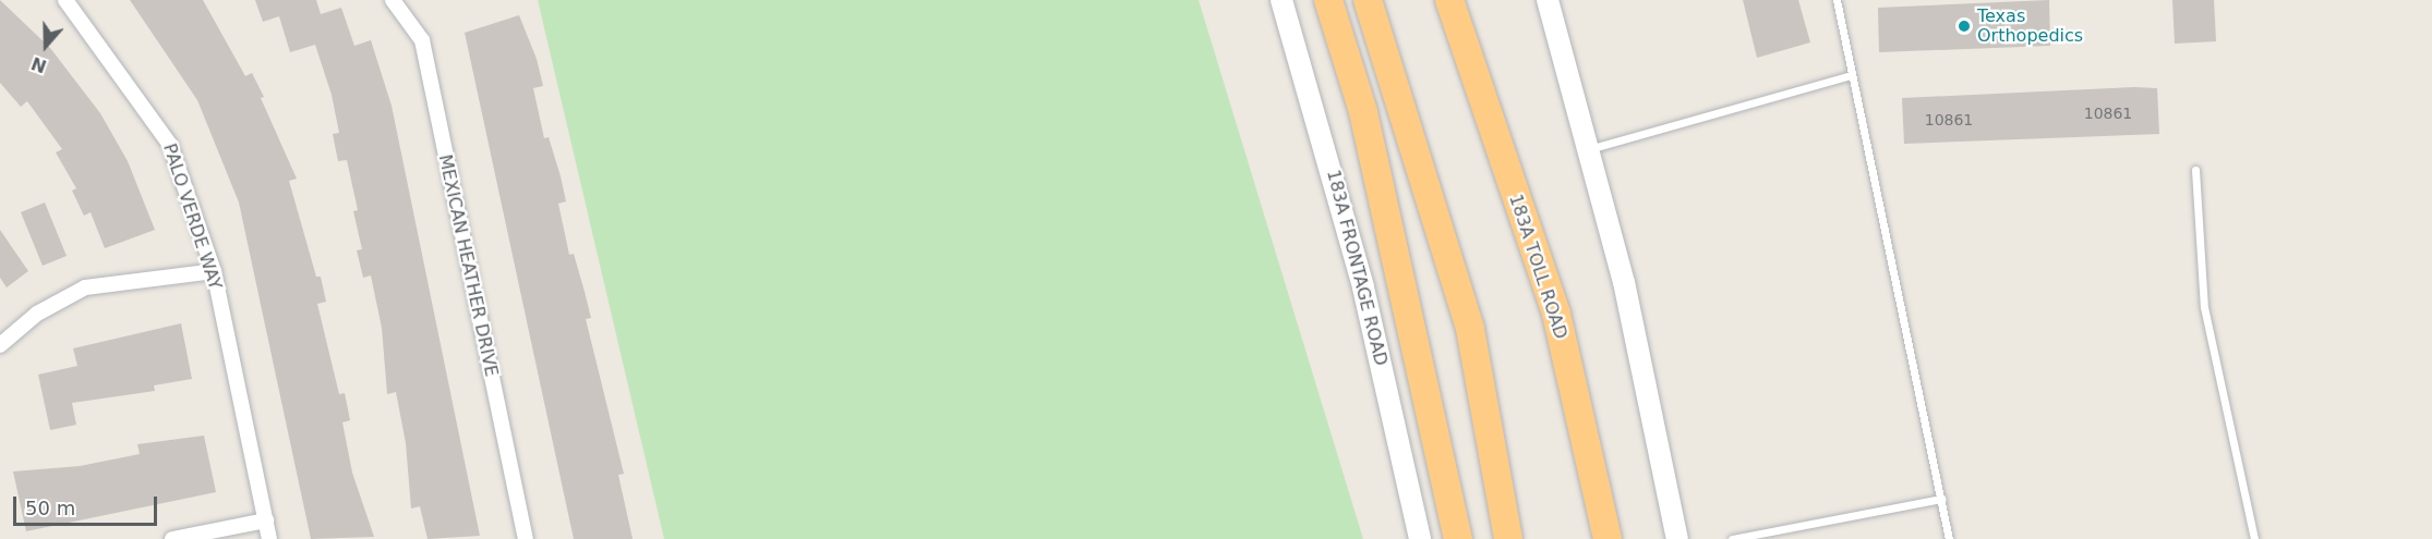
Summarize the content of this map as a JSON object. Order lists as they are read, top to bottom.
{
  "streets": {
    "highway": ["183A TOLL ROAD"],
    "main road": ["183A FRONTAGE ROAD"],
    "street": ["PALO VERDE WAY", "MEXICAN HEATHER DRIVE"]
  },
  "places": ["Texas Orthopedics"],
  "house_numbers": ["10861", "10861"],
  "scale_bar": "50 m",
  "north": "bottom"
}
